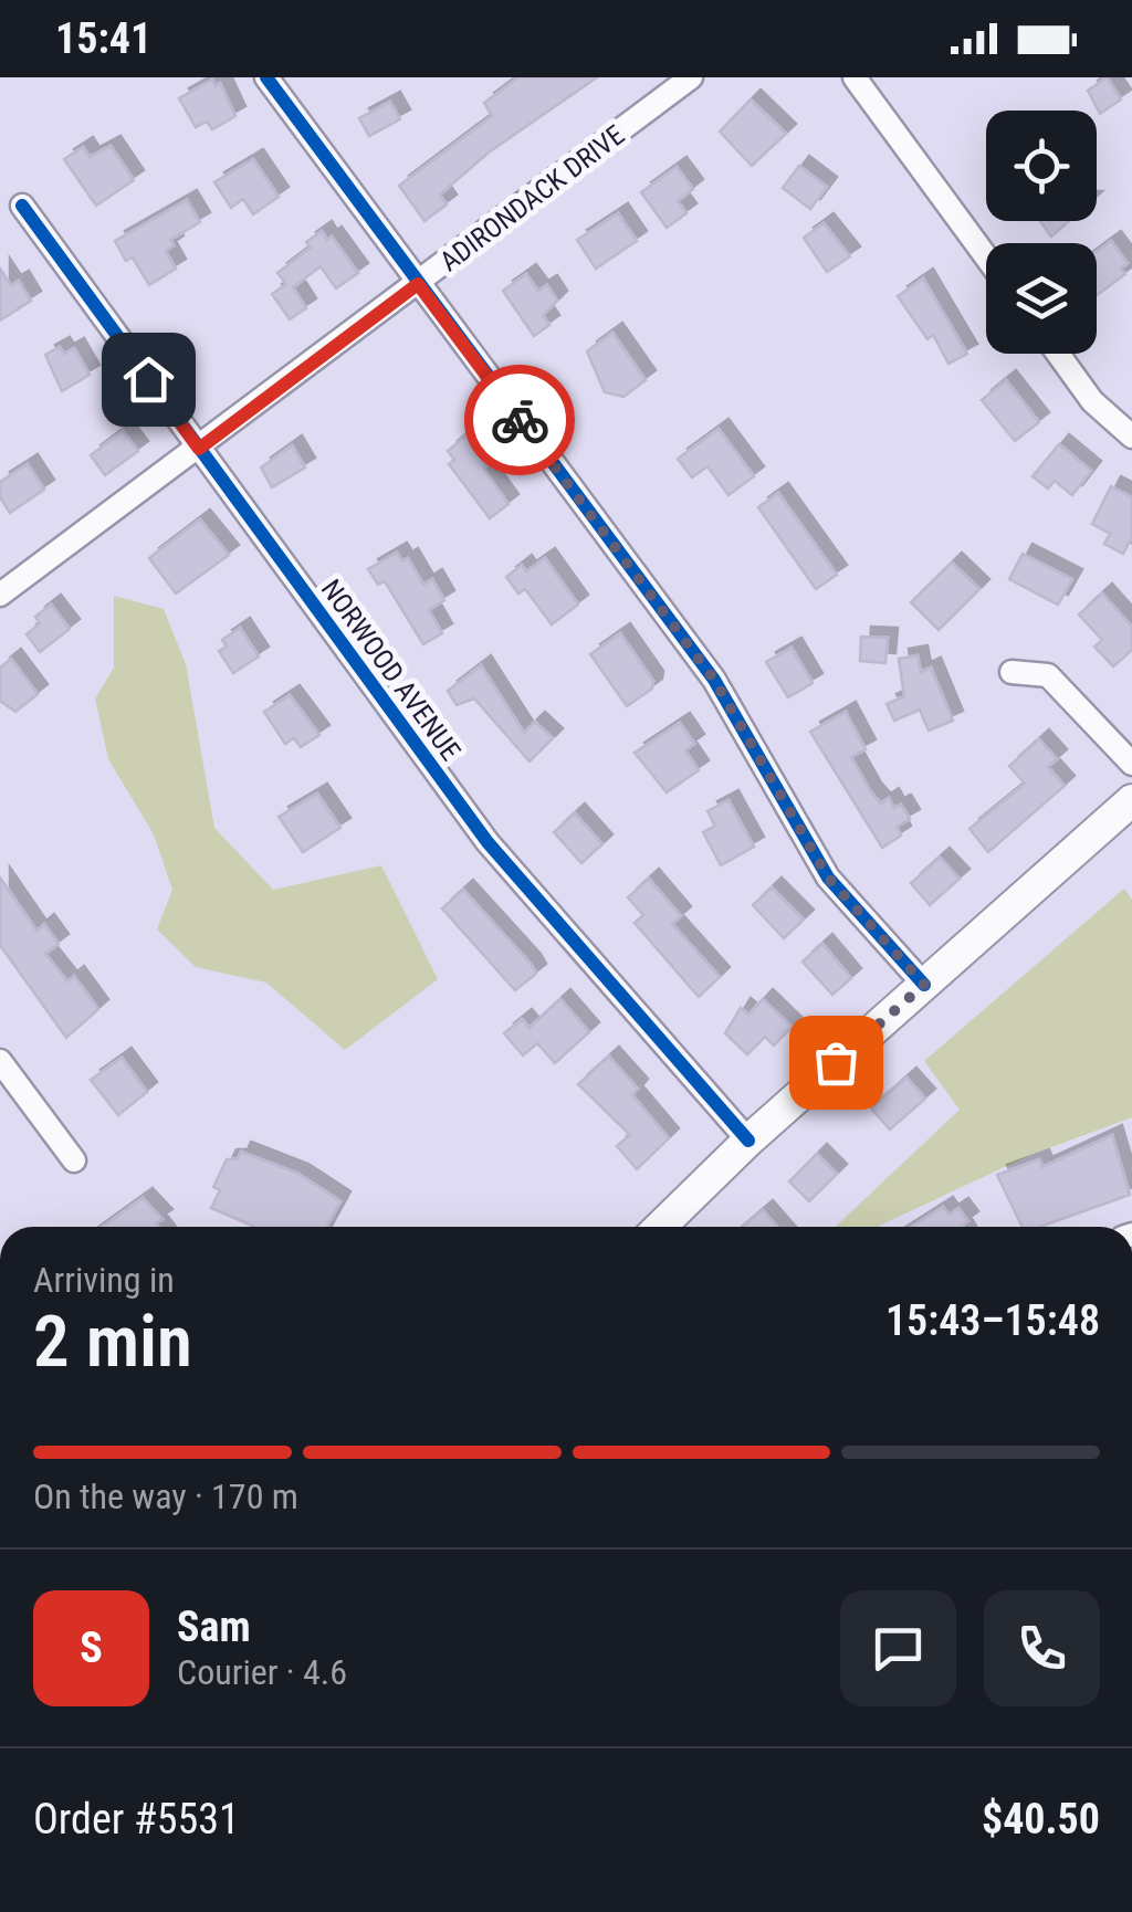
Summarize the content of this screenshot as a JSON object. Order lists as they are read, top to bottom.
{
  "streets": {
    "street": ["ADIRONDACK DRIVE", "NORWOOD AVENUE"]
  },
  "crossings": [
    ["ADIRONDACK DRIVE", "NORWOOD AVENUE"]
  ],
  "page": {
    "status": "15:41",
    "heading": ["2 min", "Arriving in", "15:43–15:48"],
    "panel": [
      "Sam",
      "Courier · 4.6",
      "Order #5531",
      "$40.50"
    ],
    "bar": "On the way · 170 m",
    "round": "S"
  }
}
